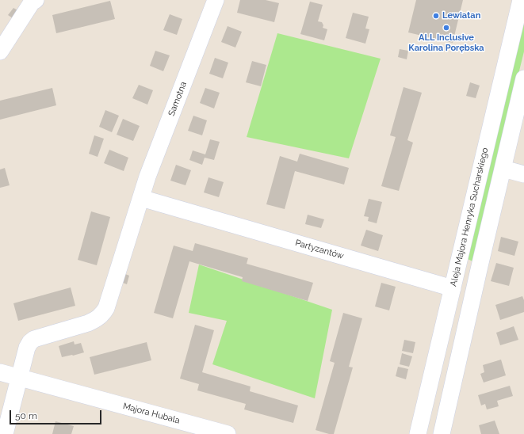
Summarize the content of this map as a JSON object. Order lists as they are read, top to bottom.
{
  "streets": {
    "street": [
      "Samotna",
      "Aleja Majora Henryka Sucharskiego",
      "Partyzantów",
      "Majora Hubala"
    ]
  },
  "crossings": [
    ["Samotna", "Partyzantów"],
    ["Samotna", "Majora Hubala"],
    ["Aleja Majora Henryka Sucharskiego", "Partyzantów"]
  ],
  "places": ["Lewiatan", "ALL Inclusive Karolina Porębska"],
  "scale_bar": "50 m"
}
